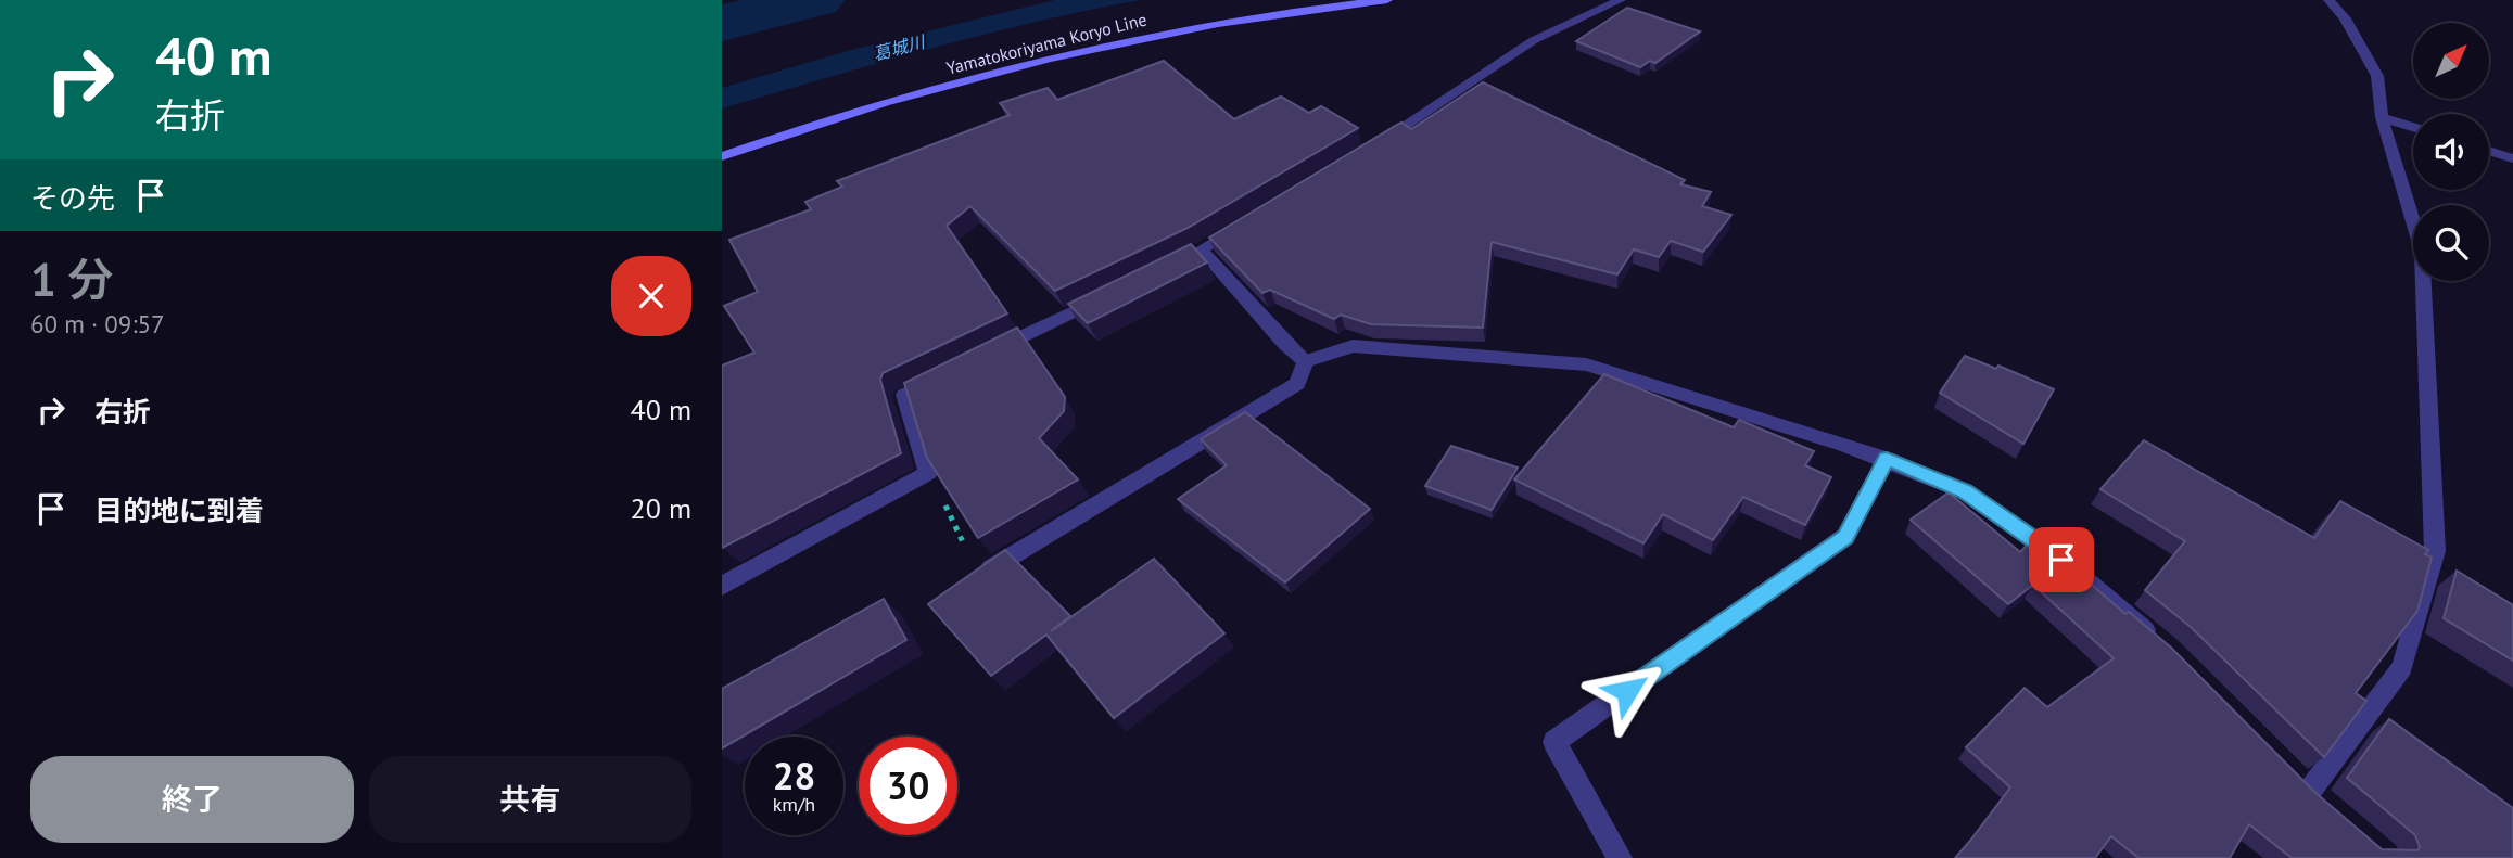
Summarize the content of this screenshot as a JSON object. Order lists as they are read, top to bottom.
{
  "streets": {
    "main road": ["Yamatokoriyama Koryo Line"]
  },
  "water": ["葛城川"],
  "north": "top right",
  "page": {
    "turn": ["40 m", "右折"],
    "then": "その先",
    "heading": ["1 分", "60 m · 09:57"],
    "list": [
      {
        "name": "右折",
        "value": "40 m"
      },
      {
        "name": "目的地に到着",
        "value": "20 m"
      }
    ],
    "speed": "28 km/h",
    "limit": "30",
    "buttons": ["終了", "共有"]
  }
}
